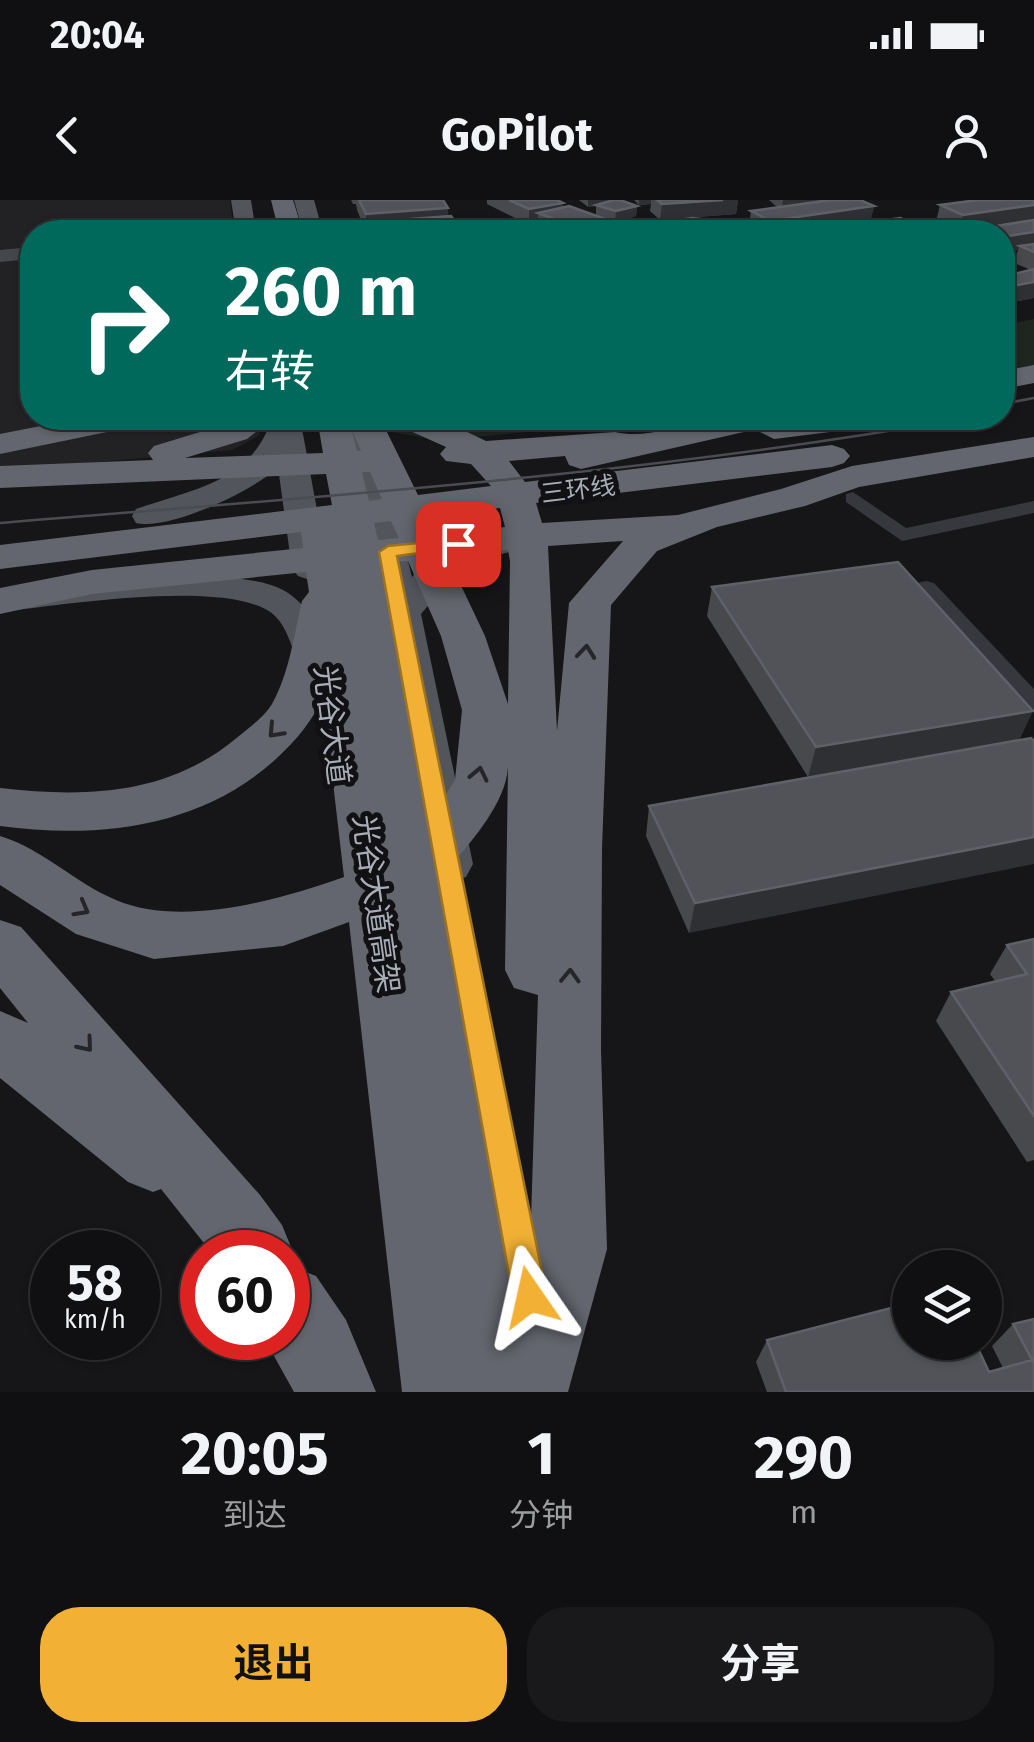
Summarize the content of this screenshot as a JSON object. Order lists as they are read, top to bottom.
{
  "streets": {
    "highway": ["三环线", "光谷大道高架"],
    "main road": ["光谷大道"]
  },
  "crossings": [
    ["光谷大道", "光谷大道高架"]
  ],
  "page": {
    "status": "20:04",
    "header": "GoPilot",
    "turn": ["260 m", "右转"],
    "speed": "58 km/h",
    "limit": "60",
    "eta": [
      "20:05",
      "到达",
      "1",
      "分钟",
      "290",
      "m"
    ],
    "buttons": ["退出", "分享"]
  }
}
